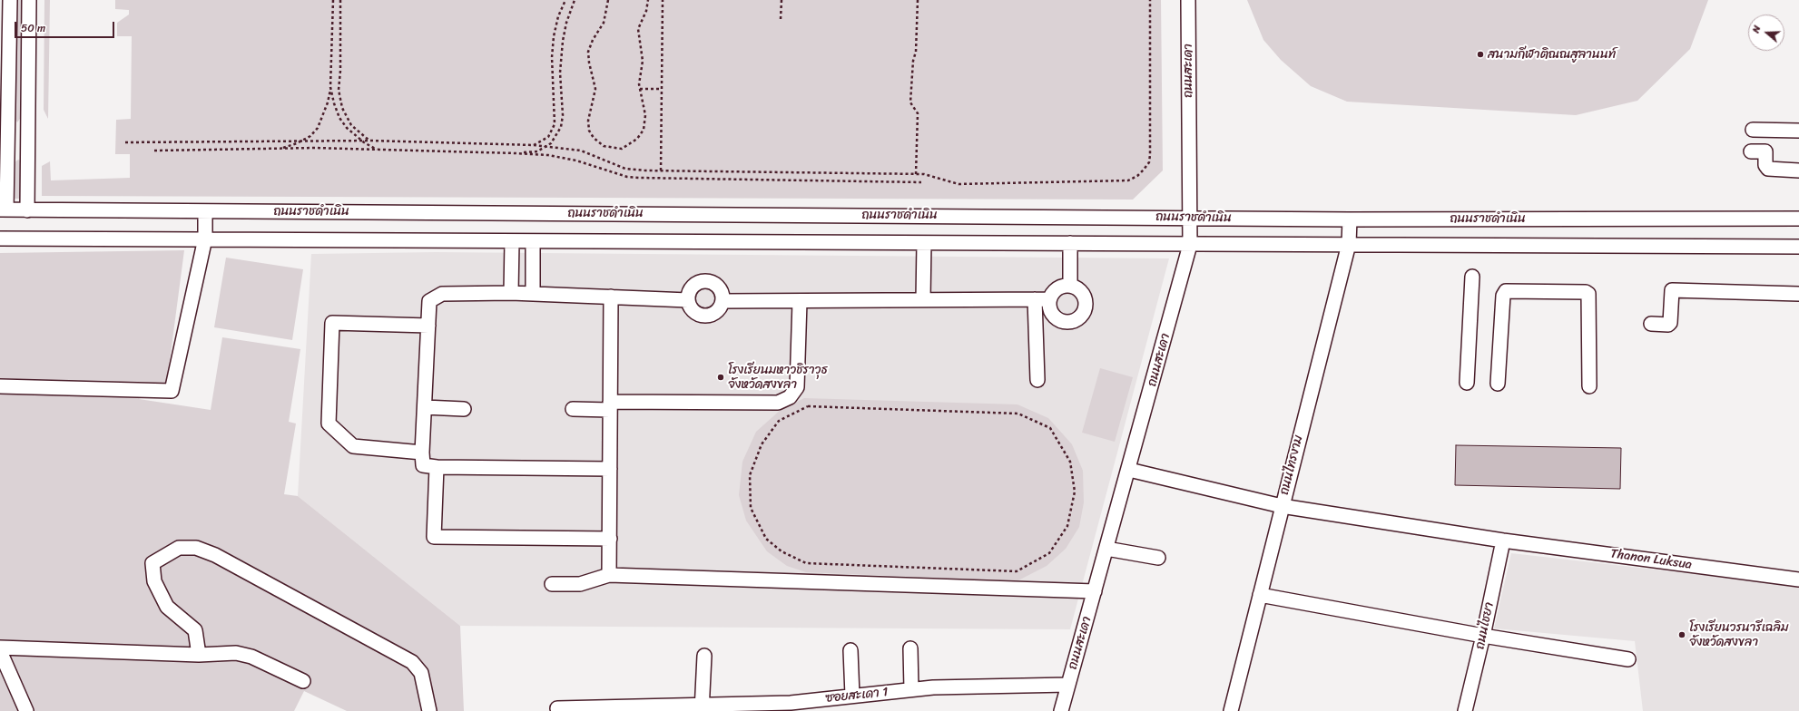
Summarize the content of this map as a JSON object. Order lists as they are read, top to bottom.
{
  "streets": {
    "street": [
      "ถนนสะเดา",
      "ถนนราชดำเนิน",
      "ถนนไทรงาม",
      "Thanon Luksua",
      "ถนนไชยา",
      "ซอยสะเดา 1"
    ]
  },
  "crossings": [
    ["ถนนสะเดา", "ถนนราชดำเนิน"],
    ["ถนนสะเดา", "Thanon Luksua"],
    ["ถนนสะเดา", "ซอยสะเดา 1"],
    ["ถนนราชดำเนิน", "ถนนไทรงาม"],
    ["ถนนไทรงาม", "Thanon Luksua"],
    ["Thanon Luksua", "ถนนไชยา"]
  ],
  "places": ["สนามกีฬาติณณสูลานนท์", "โรงเรียนมหาวชิราวุธ จังหวัดสงขลา", "โรงเรียนวรนารีเฉลิม จังหวัดสงขลา"],
  "scale_bar": "50 m",
  "north": "left"
}
